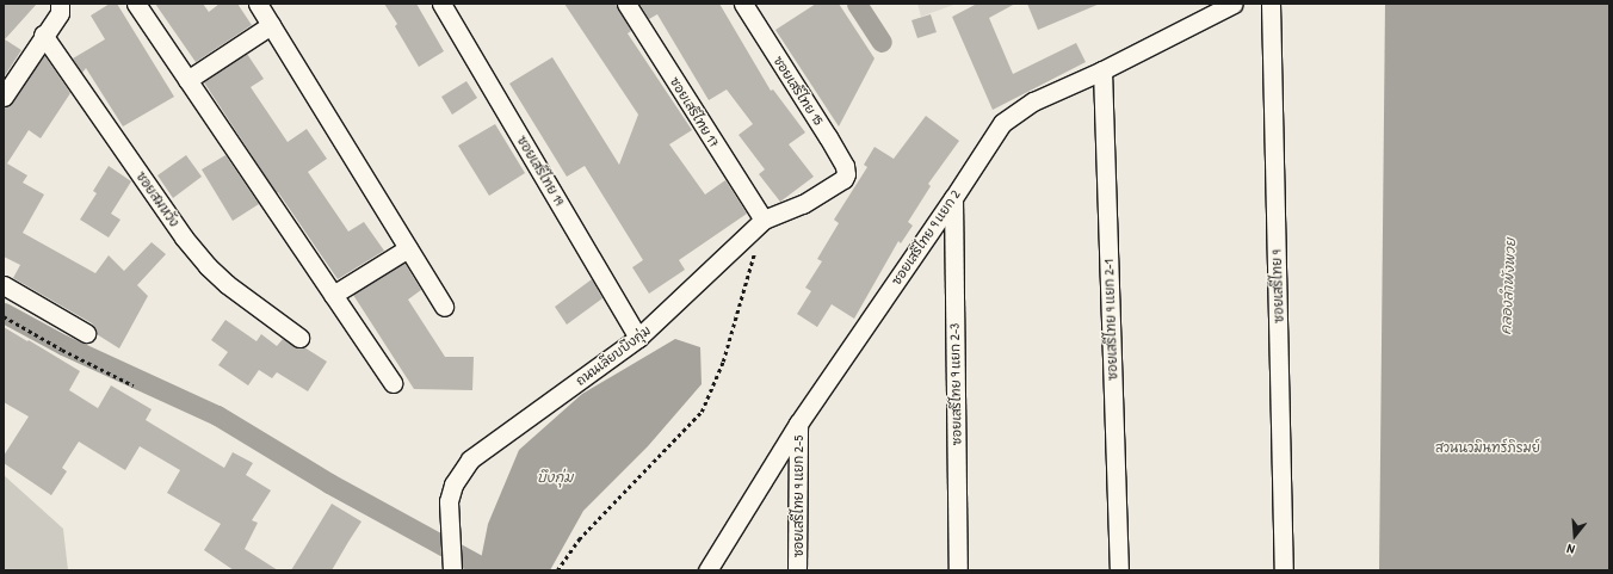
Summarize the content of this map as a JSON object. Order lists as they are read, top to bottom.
{
  "streets": {
    "street": [
      "ซอยเสรีไทย 15",
      "ซอยเสรีไทย 17",
      "ซอยเสรีไทย 19",
      "ซอยสมหวัง",
      "ซอยเสรีไทย 9 แยก 2",
      "ซอยเสรีไทย 9",
      "ซอยเสรีไทย 9 แยก 2-1",
      "ถนนเลียบบึงกุ่ม",
      "ซอยเสรีไทย 9 แยก 2-3",
      "ซอยเสรีไทย 9 แยก 2-5"
    ]
  },
  "crossings": [
    ["ซอยเสรีไทย 15", "ถนนเลียบบึงกุ่ม"],
    ["ซอยเสรีไทย 17", "ถนนเลียบบึงกุ่ม"],
    ["ซอยเสรีไทย 19", "ถนนเลียบบึงกุ่ม"],
    ["ซอยเสรีไทย 9 แยก 2", "ซอยเสรีไทย 9 แยก 2-1"],
    ["ซอยเสรีไทย 9 แยก 2", "ซอยเสรีไทย 9 แยก 2-3"],
    ["ซอยเสรีไทย 9 แยก 2", "ซอยเสรีไทย 9 แยก 2-5"]
  ],
  "water": ["คลองลำพังพวย", "บึงกุ่ม"],
  "parks": ["สวนนวมินทร์ภิรมย์"],
  "north": "bottom"
}
